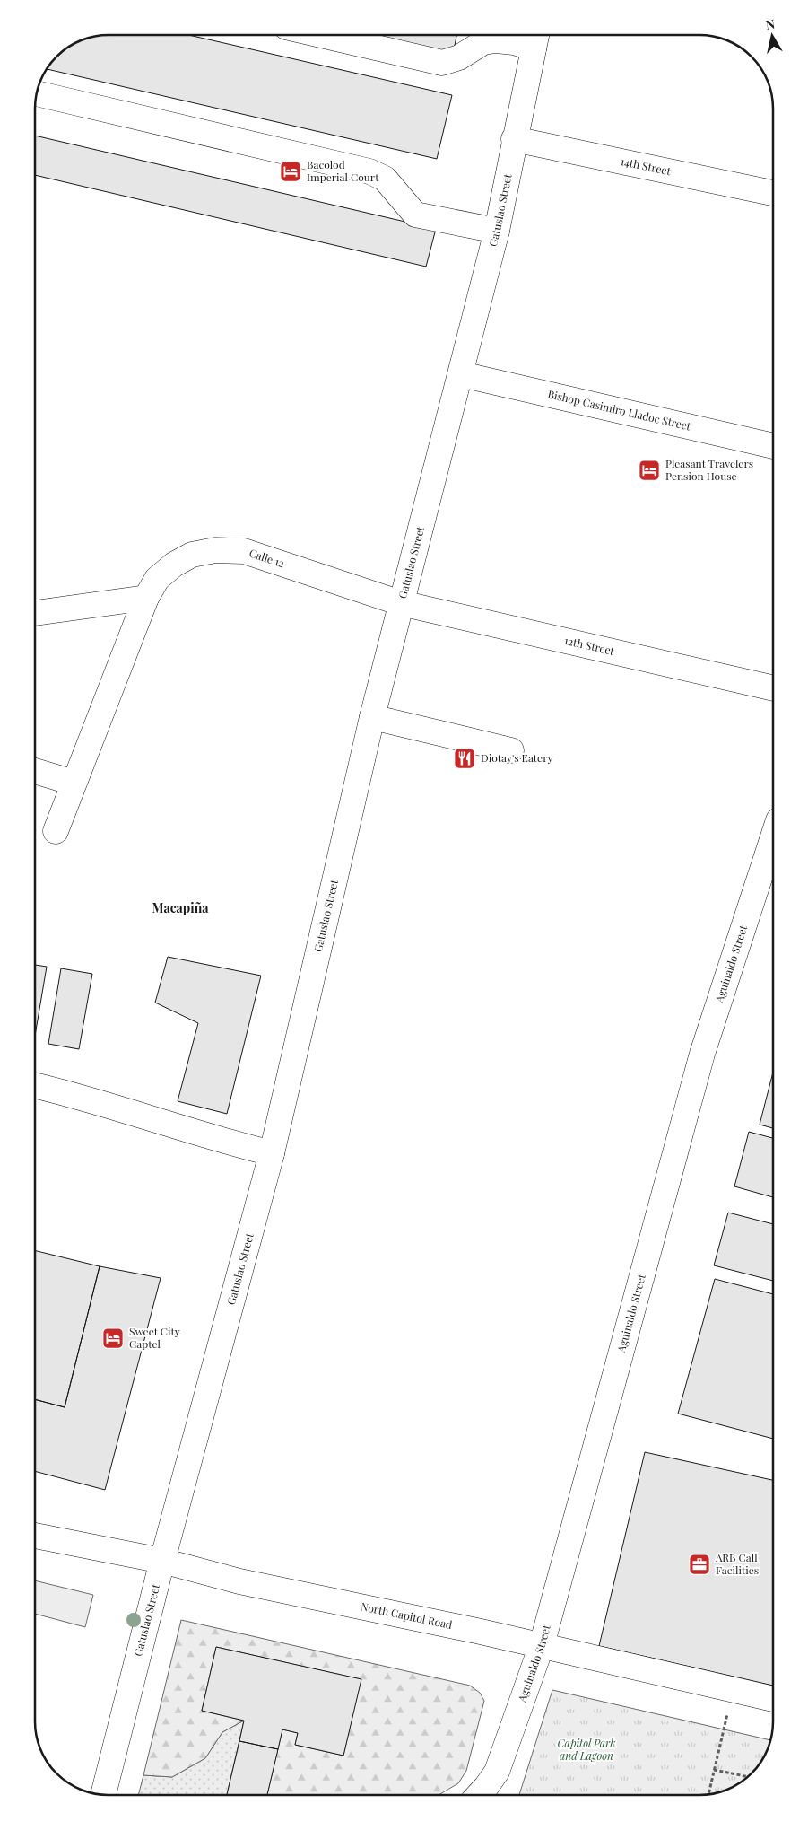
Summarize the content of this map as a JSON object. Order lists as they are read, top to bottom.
{
  "streets": {
    "street": [
      "14th Street",
      "Gatuslao Street",
      "Bishop Casimiro Lladoc Street",
      "Calle 12",
      "12th Street",
      "Aguinaldo Street",
      "North Capitol Road"
    ]
  },
  "crossings": [
    ["14th Street", "Gatuslao Street"],
    ["Gatuslao Street", "Bishop Casimiro Lladoc Street"],
    ["Gatuslao Street", "Calle 12"],
    ["Gatuslao Street", "12th Street"],
    ["Gatuslao Street", "North Capitol Road"],
    ["Calle 12", "12th Street"],
    ["Aguinaldo Street", "North Capitol Road"]
  ],
  "districts": ["Macapiña"],
  "parks": ["Capitol Park and Lagoon"],
  "places": {
    "hotel": ["Bacolod Imperial Court", "Pleasant Travelers Pension House", "Sweet City Captel"],
    "restaurant": ["Diotay's Eatery"],
    "office": ["ARB Call Facilities"]
  },
  "north": "top"
}
